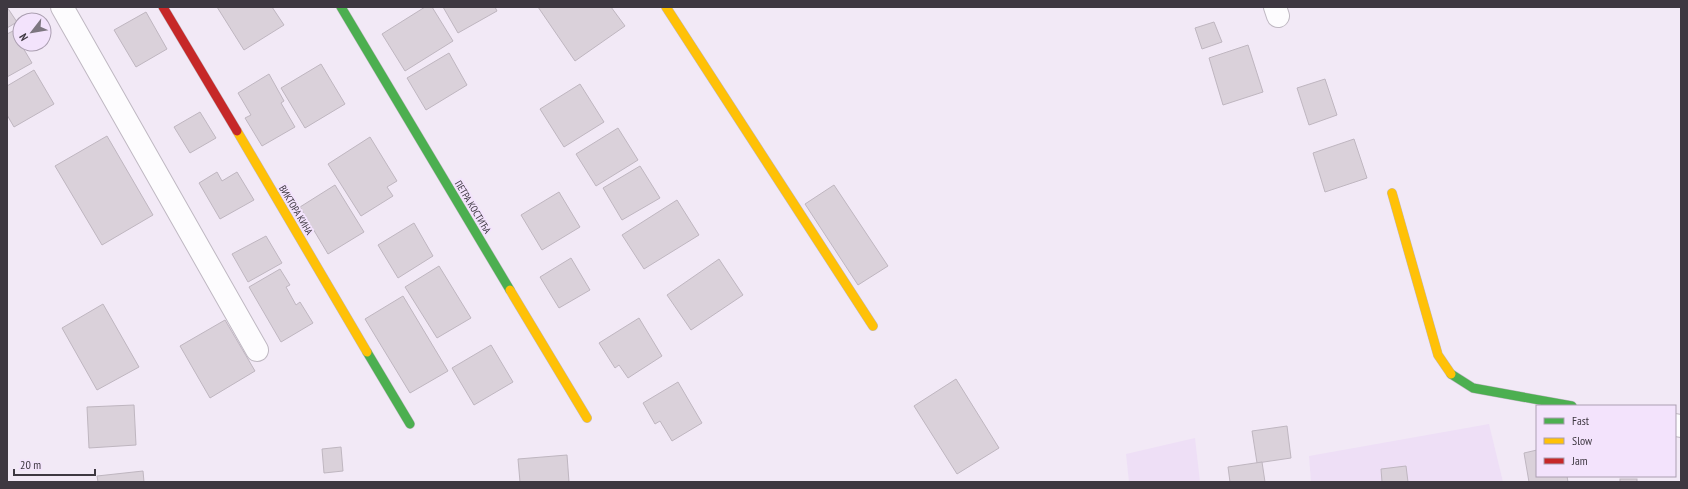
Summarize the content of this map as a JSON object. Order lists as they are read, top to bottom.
{
  "streets": {
    "street": ["ПЕТРА КОСТИЋА", "ВИКТОРА КИНА"]
  },
  "legend": ["Fast", "Slow", "Jam"],
  "scale_bar": "20 m",
  "north": "bottom left"
}
